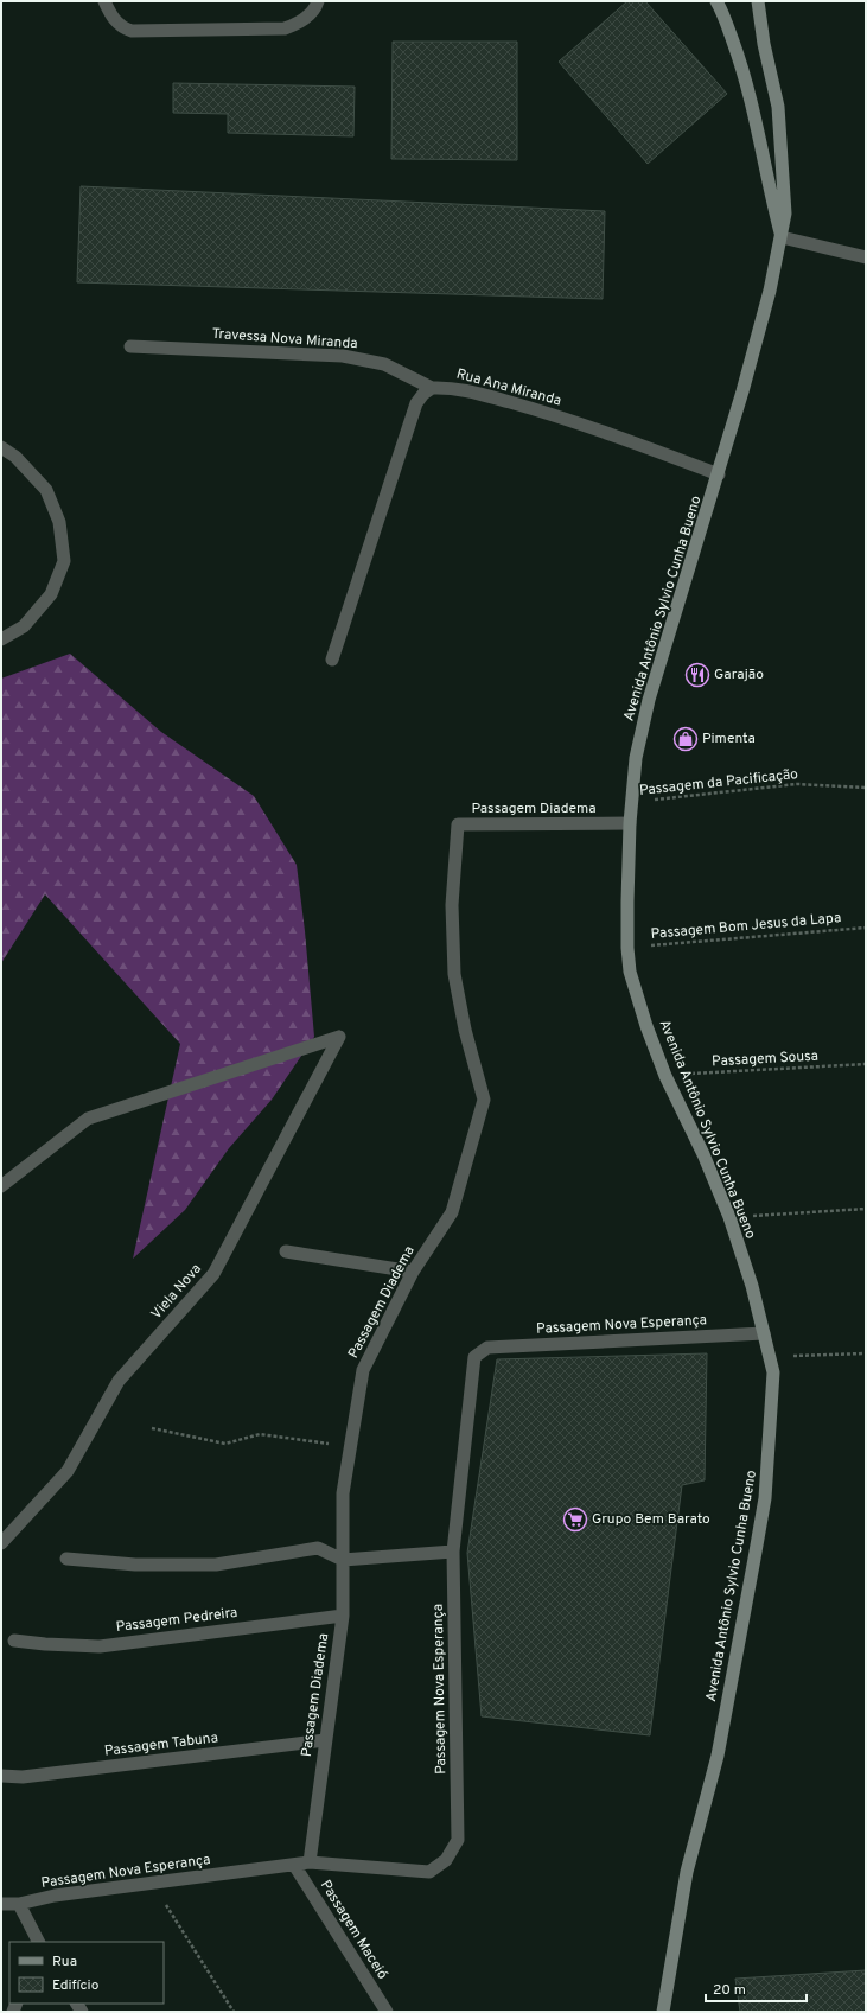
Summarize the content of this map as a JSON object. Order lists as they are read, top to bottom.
{
  "streets": {
    "main road": ["Avenida Antônio Sylvio Cunha Bueno"],
    "street": [
      "Travessa Nova Miranda",
      "Rua Ana Miranda",
      "Passagem Diadema",
      "Viela Nova",
      "Passagem Nova Esperança",
      "Passagem Pedreira",
      "Passagem Tabuna",
      "Passagem Maceió"
    ],
    "path": ["Passagem da Pacificação", "Passagem Bom Jesus da Lapa", "Passagem Sousa"]
  },
  "crossings": [
    ["Travessa Nova Miranda", "Rua Ana Miranda"],
    ["Rua Ana Miranda", "Avenida Antônio Sylvio Cunha Bueno"],
    ["Avenida Antônio Sylvio Cunha Bueno", "Passagem da Pacificação"],
    ["Avenida Antônio Sylvio Cunha Bueno", "Passagem Diadema"],
    ["Avenida Antônio Sylvio Cunha Bueno", "Passagem Bom Jesus da Lapa"],
    ["Avenida Antônio Sylvio Cunha Bueno", "Passagem Sousa"],
    ["Avenida Antônio Sylvio Cunha Bueno", "Passagem Nova Esperança"],
    ["Passagem Diadema", "Passagem Nova Esperança"],
    ["Passagem Diadema", "Passagem Pedreira"],
    ["Passagem Diadema", "Passagem Tabuna"],
    ["Passagem Nova Esperança", "Passagem Maceió"]
  ],
  "places": {
    "restaurant": ["Garajão"],
    "shop": ["Pimenta"],
    "supermarket": ["Grupo Bem Barato"]
  },
  "legend": ["Rua", "Edifício"],
  "scale_bar": "20 m"
}
